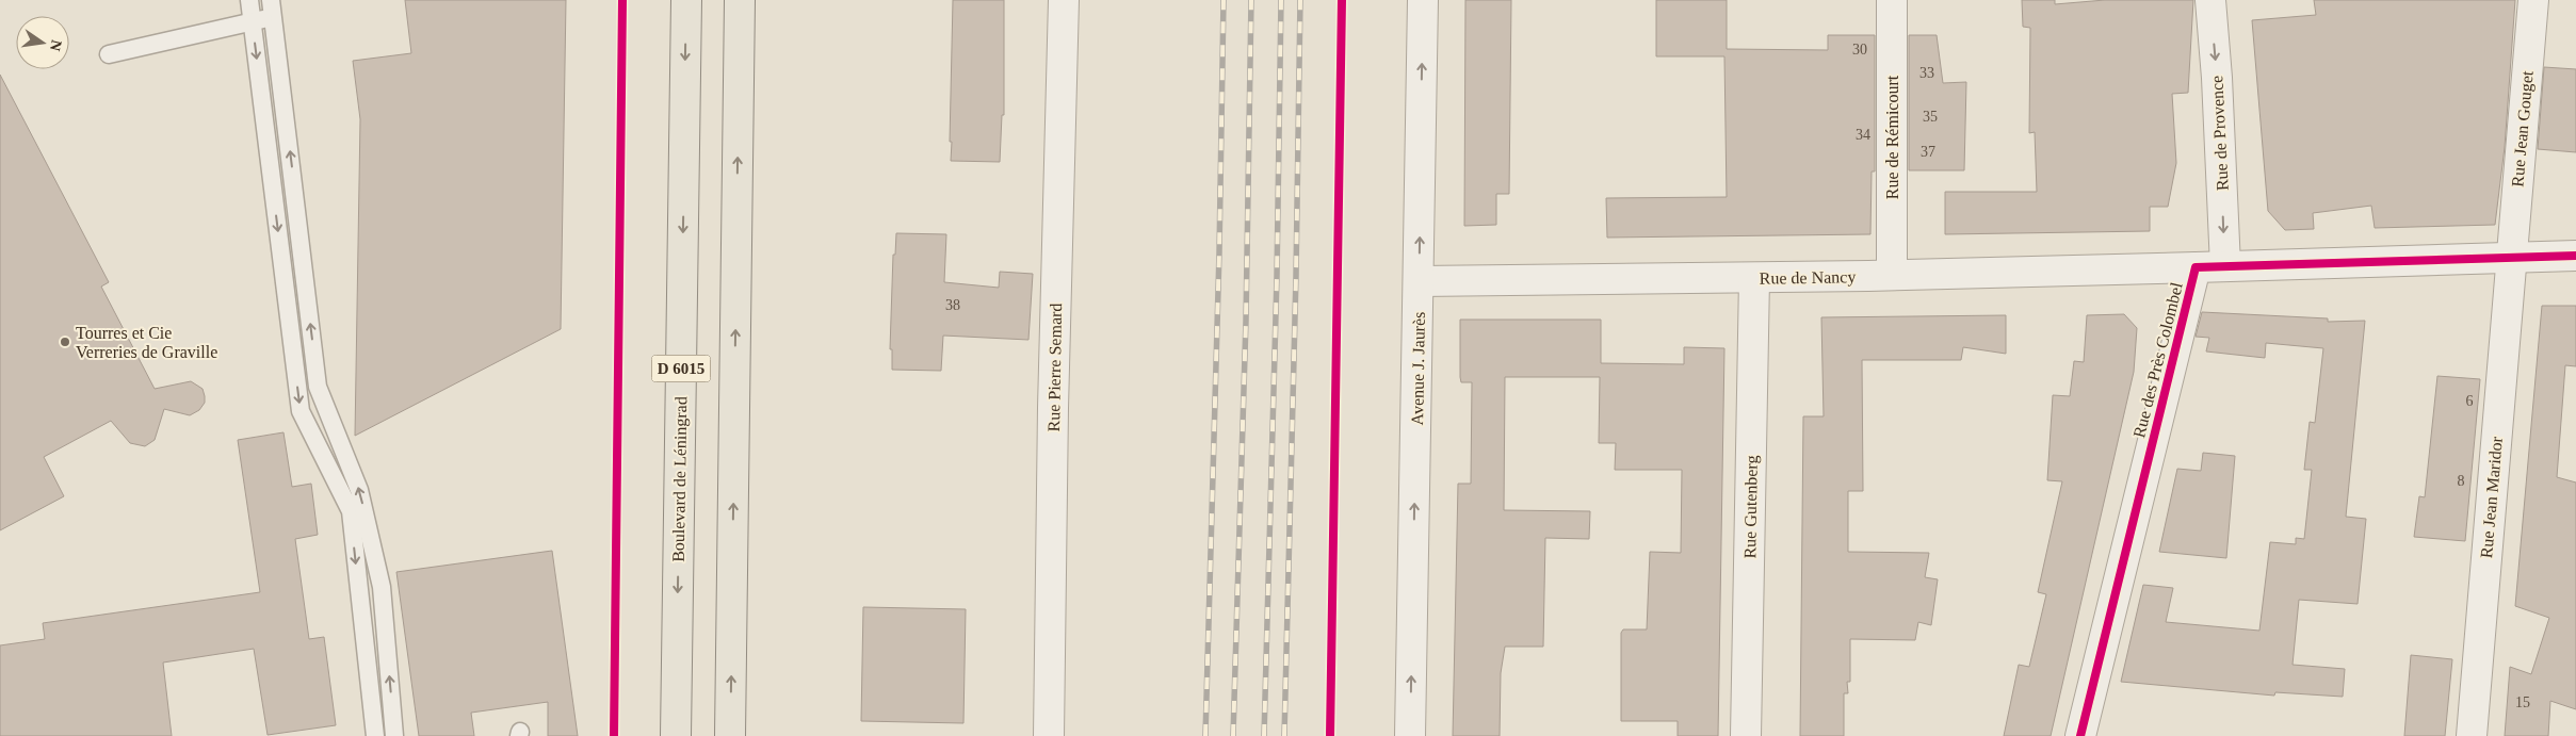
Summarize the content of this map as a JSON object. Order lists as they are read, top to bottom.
{
  "streets": {
    "main road": ["D 6015", "Boulevard de Léningrad"],
    "street": [
      "Rue Jean Gouget",
      "Rue de Provence",
      "Rue de Rémicourt",
      "Rue de Nancy",
      "Rue des Près Colombel",
      "Rue Pierre Semard",
      "Avenue J. Jaurès",
      "Rue Jean Maridor",
      "Rue Gutenberg"
    ]
  },
  "crossings": [
    ["Rue Jean Gouget", "Rue des Près Colombel"],
    ["Rue Jean Gouget", "Rue Jean Maridor"],
    ["Rue de Provence", "Rue des Près Colombel"],
    ["Rue de Rémicourt", "Rue de Nancy"],
    ["Rue de Nancy", "Rue des Près Colombel"],
    ["Rue de Nancy", "Avenue J. Jaurès"],
    ["Rue de Nancy", "Rue Gutenberg"],
    ["Rue des Près Colombel", "Rue Jean Maridor"]
  ],
  "one_way": ["Rue de Provence", "Avenue J. Jaurès"],
  "places": ["Tourres et Cie Verreries de Graville"],
  "house_numbers": [
    "30",
    "33",
    "35",
    "34",
    "37",
    "38",
    "6",
    "8",
    "15"
  ],
  "north": "right"
}
